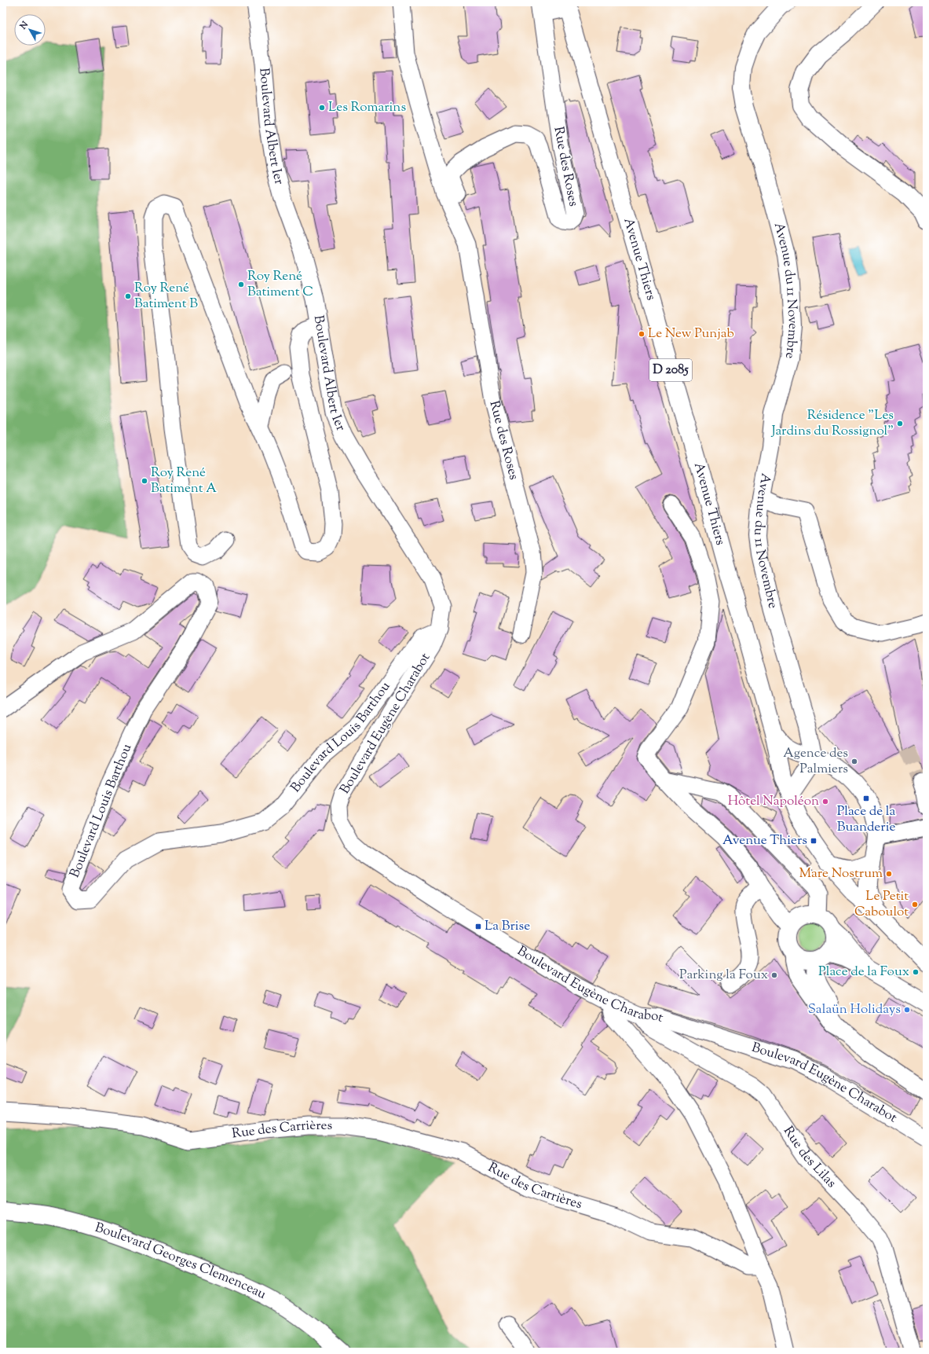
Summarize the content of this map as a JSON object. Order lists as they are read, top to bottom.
{
  "streets": {
    "main road": [
      "Avenue Thiers",
      "Avenue du 11 Novembre",
      "D 2085",
      "Boulevard Georges Clemenceau"
    ],
    "street": [
      "Boulevard Albert Ier",
      "Rue des Roses",
      "Boulevard Eugène Charabot",
      "Boulevard Louis Barthou",
      "Rue des Carrières",
      "Rue des Lilas"
    ]
  },
  "crossings": [
    ["Boulevard Albert Ier", "Boulevard Eugène Charabot"],
    ["Boulevard Albert Ier", "Boulevard Louis Barthou"],
    ["Avenue Thiers", "D 2085"],
    ["Avenue du 11 Novembre", "D 2085"],
    ["Boulevard Eugène Charabot", "Boulevard Louis Barthou"],
    ["Boulevard Eugène Charabot", "Rue des Lilas"]
  ],
  "places": {
    "other": [
      "Les Romarins",
      "Roy René Batiment C",
      "Roy René Batiment B",
      "Le New Punjab",
      "Résidence \"Les Jardins du Rossignol\"",
      "Roy René Batiment A",
      "Agence des Palmiers",
      "Hôtel Napoléon",
      "Mare Nostrum",
      "Le Petit Caboulot",
      "Place de la Foux",
      "Parking la Foux",
      "Salaün Holidays"
    ],
    "transit": ["Place de la Buanderie", "Avenue Thiers", "La Brise"]
  },
  "north": "top left"
}
